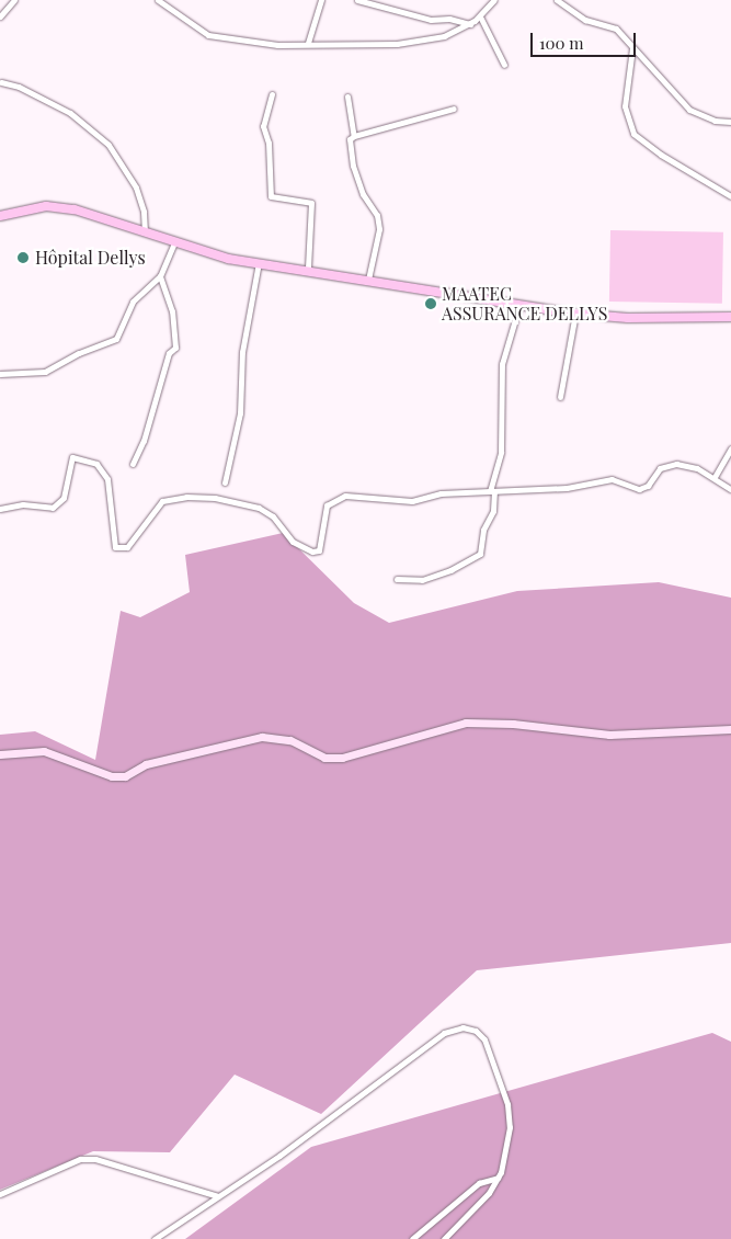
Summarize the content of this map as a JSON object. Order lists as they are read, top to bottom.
{
  "places": ["Hôpital Dellys", "MAATEC ASSURANCE DELLYS"],
  "scale_bar": "100 m"
}
